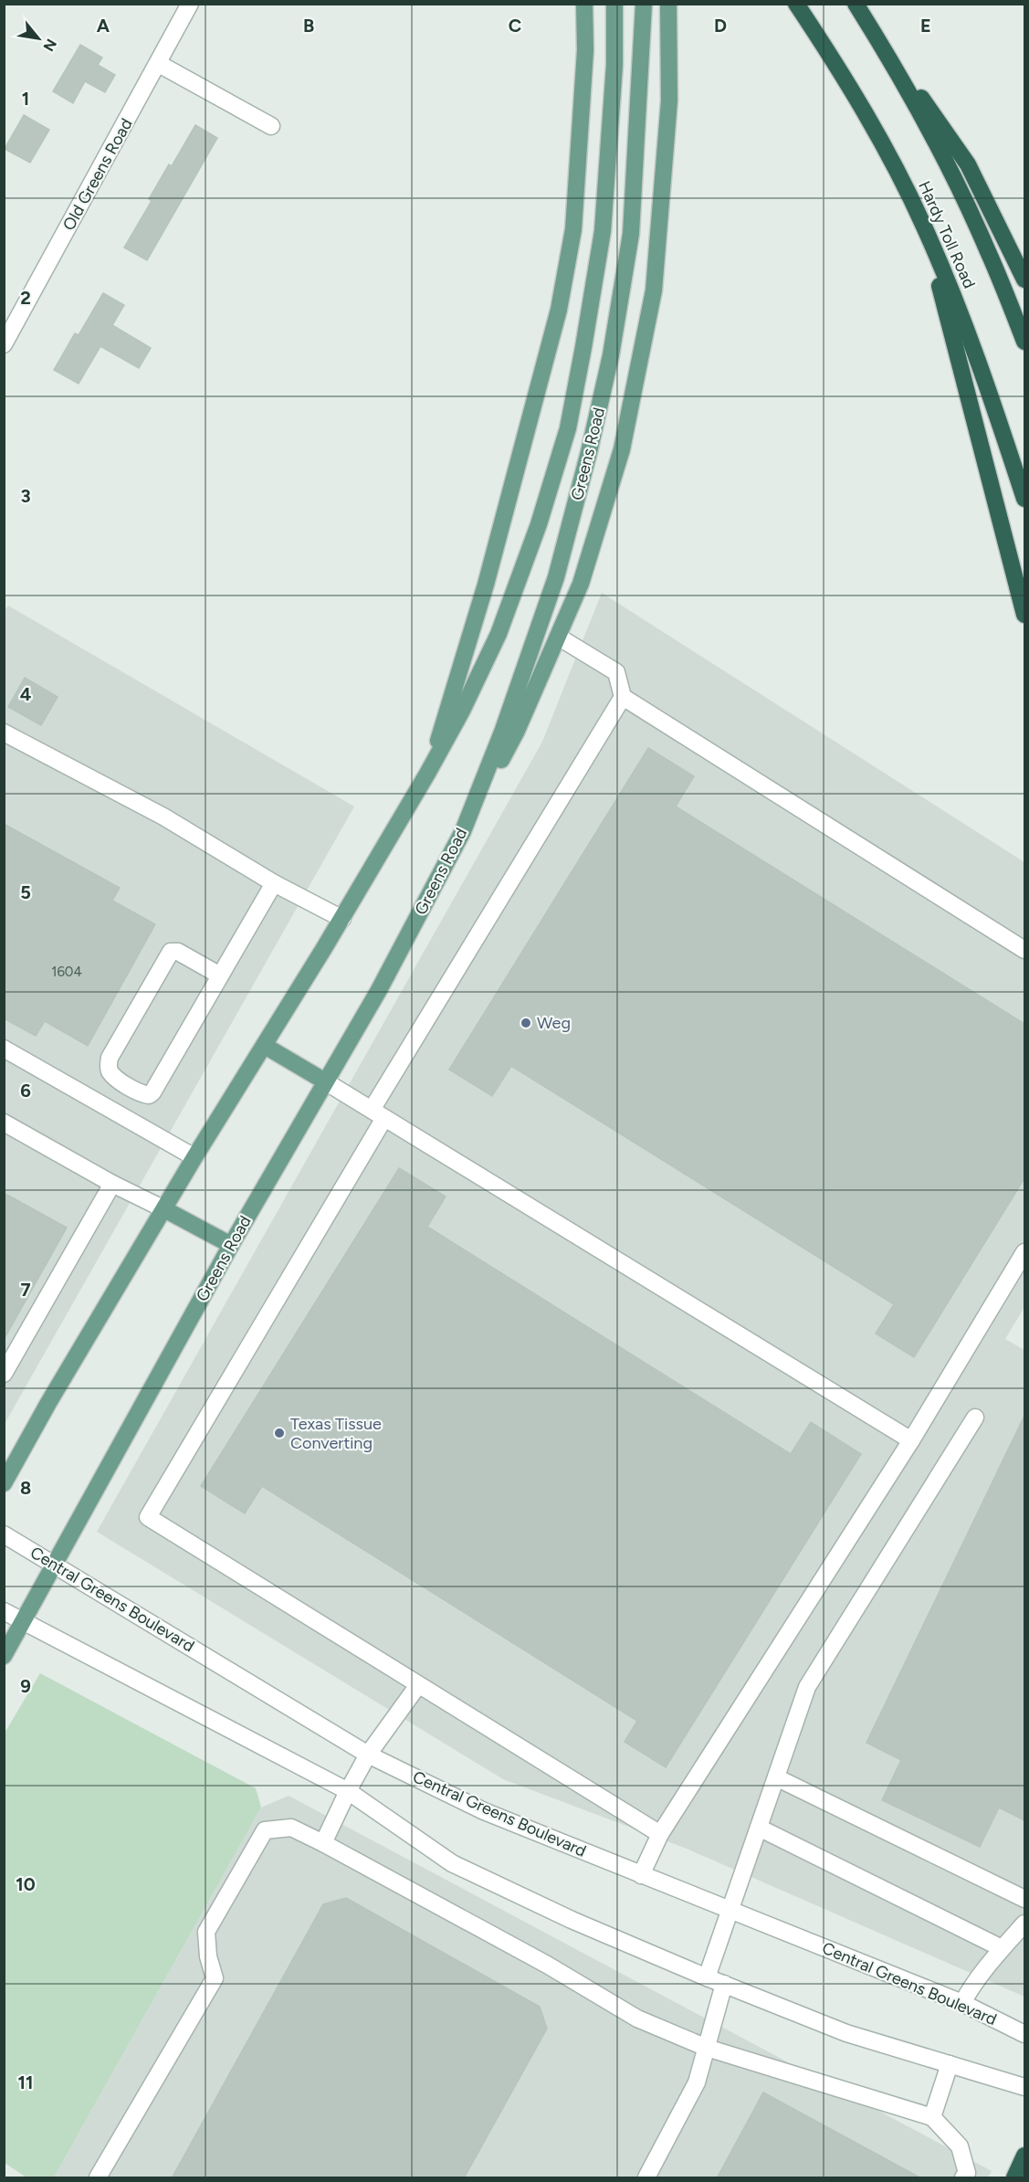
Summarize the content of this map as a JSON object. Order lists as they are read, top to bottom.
{
  "streets": {
    "highway": ["Hardy Toll Road"],
    "main road": ["Greens Road"],
    "street": ["Old Greens Road", "Central Greens Boulevard"]
  },
  "crossings": [
    ["Greens Road", "Central Greens Boulevard"]
  ],
  "places": ["Weg", "Texas Tissue Converting"],
  "house_numbers": ["1604"],
  "north": "bottom right",
  "grid": {
    "columns": [
      "A",
      "B",
      "C",
      "D",
      "E"
    ],
    "rows": [
      "1",
      "2",
      "3",
      "4",
      "5",
      "6",
      "7",
      "8",
      "9",
      "10",
      "11"
    ]
  }
}
